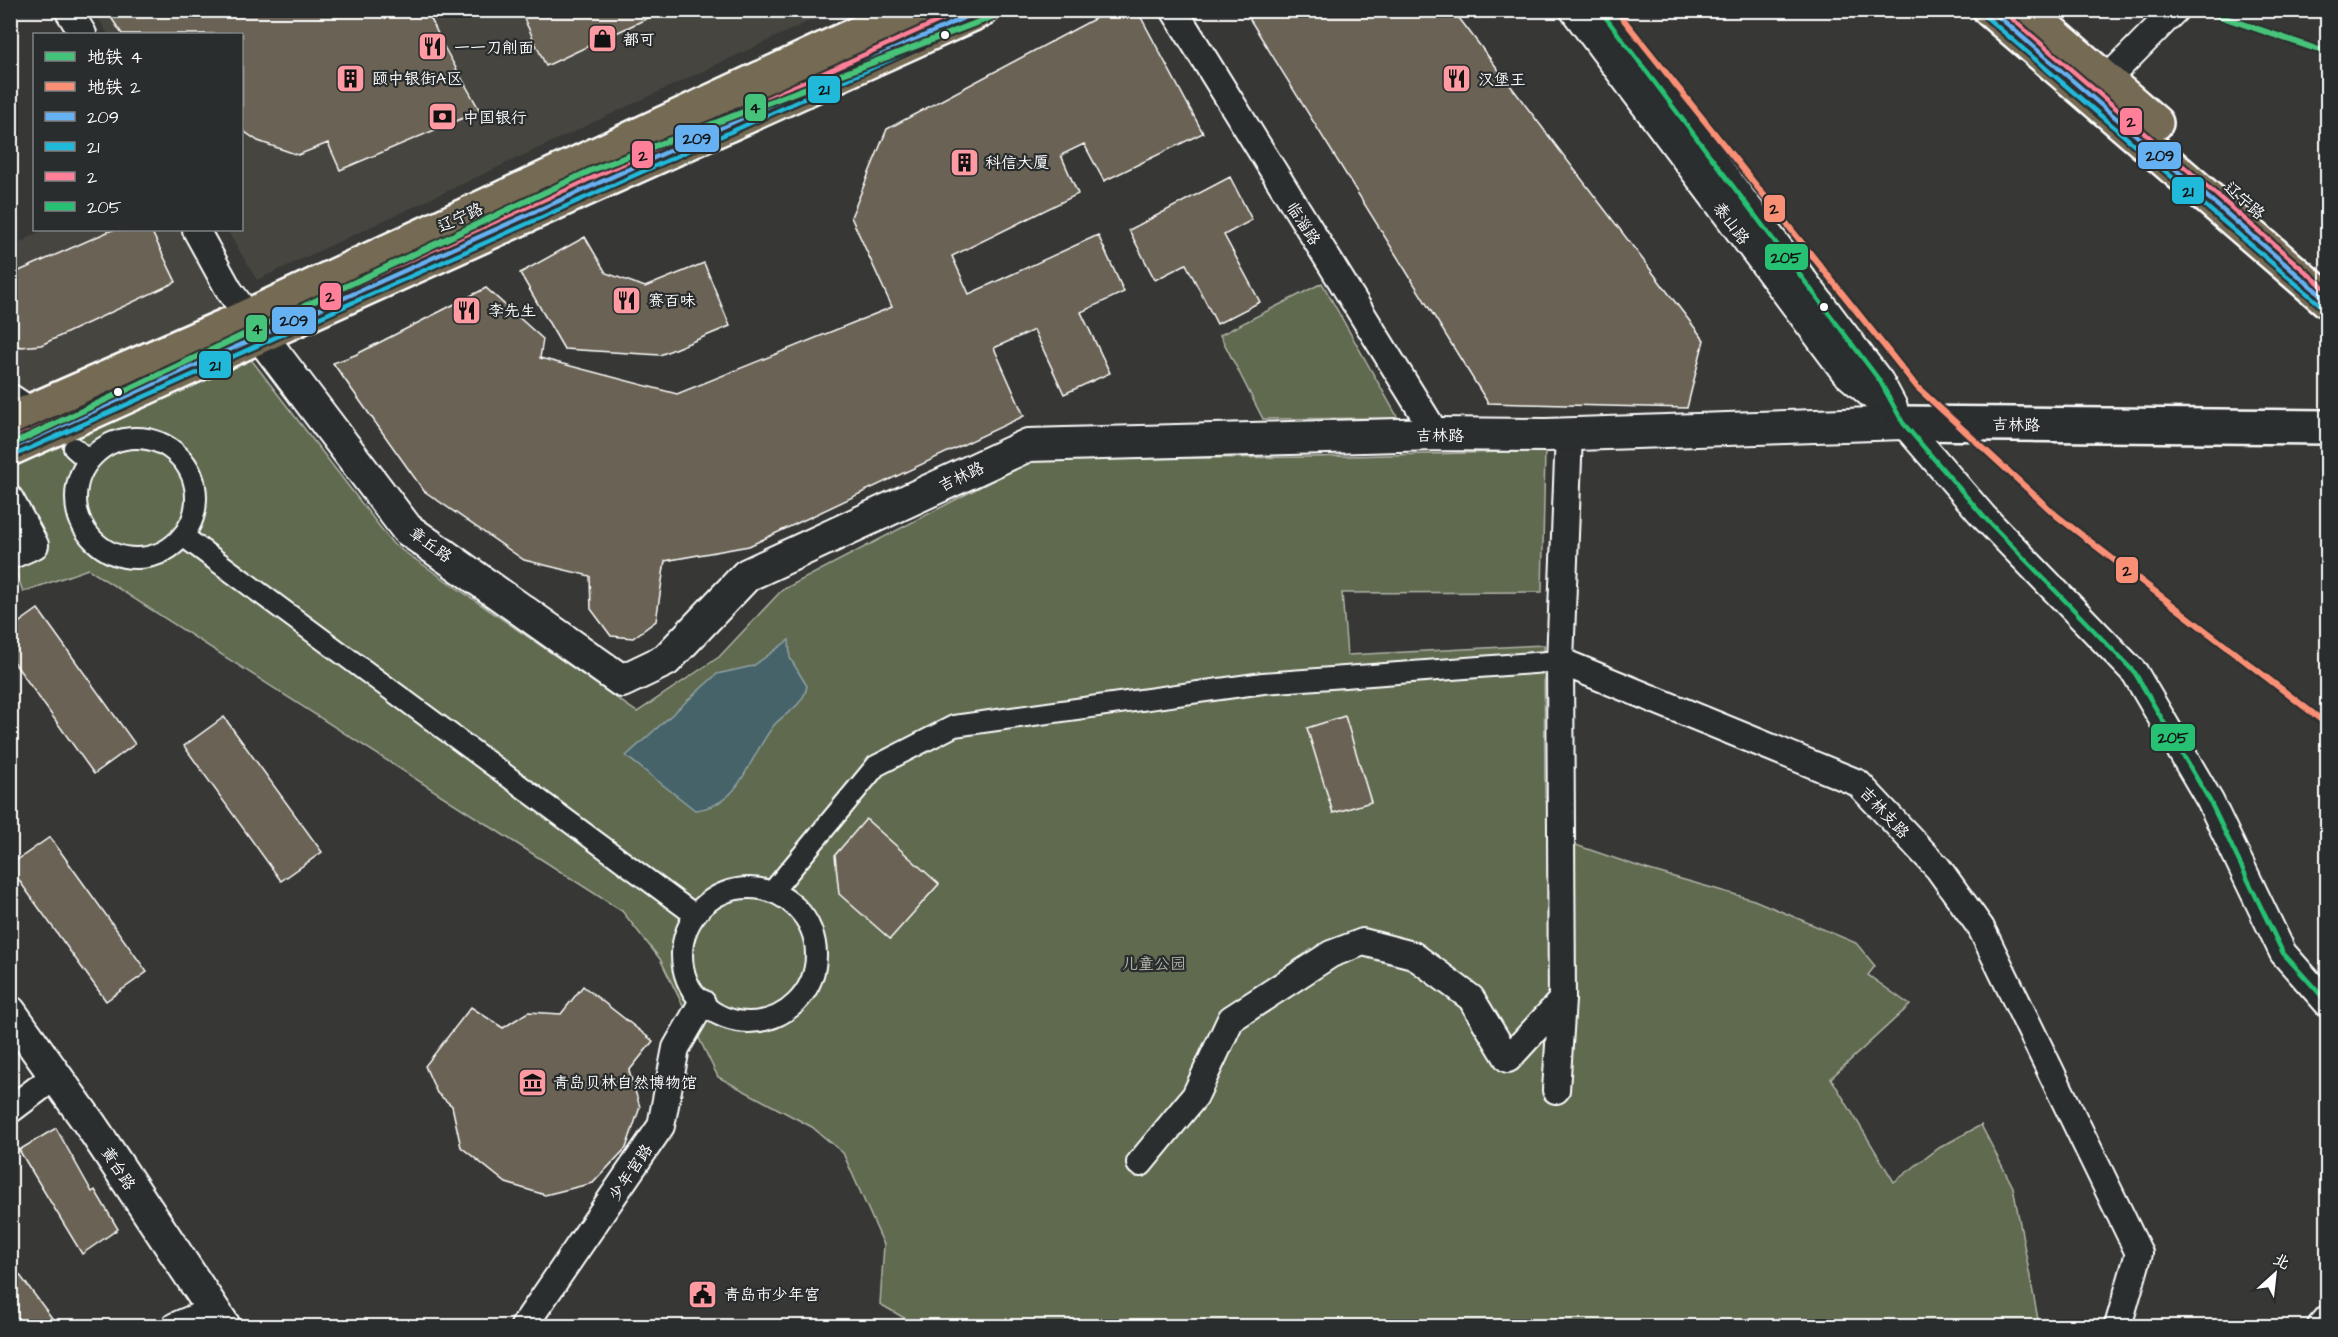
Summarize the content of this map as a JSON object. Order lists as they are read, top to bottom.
{
  "streets": {
    "main road": ["辽宁路", "吉林路"],
    "street": [
      "临淄路",
      "泰山路",
      "章丘路",
      "吉林支路",
      "黄台路",
      "少年宫路"
    ]
  },
  "crossings": [
    ["辽宁路", "章丘路"],
    ["临淄路", "吉林路"],
    ["泰山路", "吉林路"],
    ["吉林路", "章丘路"]
  ],
  "parks": ["儿童公园"],
  "places": {
    "shop": ["都可"],
    "restaurant": [
      "一一刀削面",
      "汉堡王",
      "赛百味",
      "李先生"
    ],
    "building": ["颐中银街A区", "科信大厦"],
    "bank": ["中国银行"],
    "museum": ["青岛贝林自然博物馆"],
    "public building": ["青岛市少年宫"]
  },
  "lines": [
    "metro line 4",
    "metro line 2",
    "transit line 209",
    "transit line 2",
    "transit line 205",
    "transit line 21"
  ],
  "legend": [
    "地铁 4",
    "地铁 2",
    "209",
    "21",
    "2",
    "205"
  ],
  "north": "top right"
}
